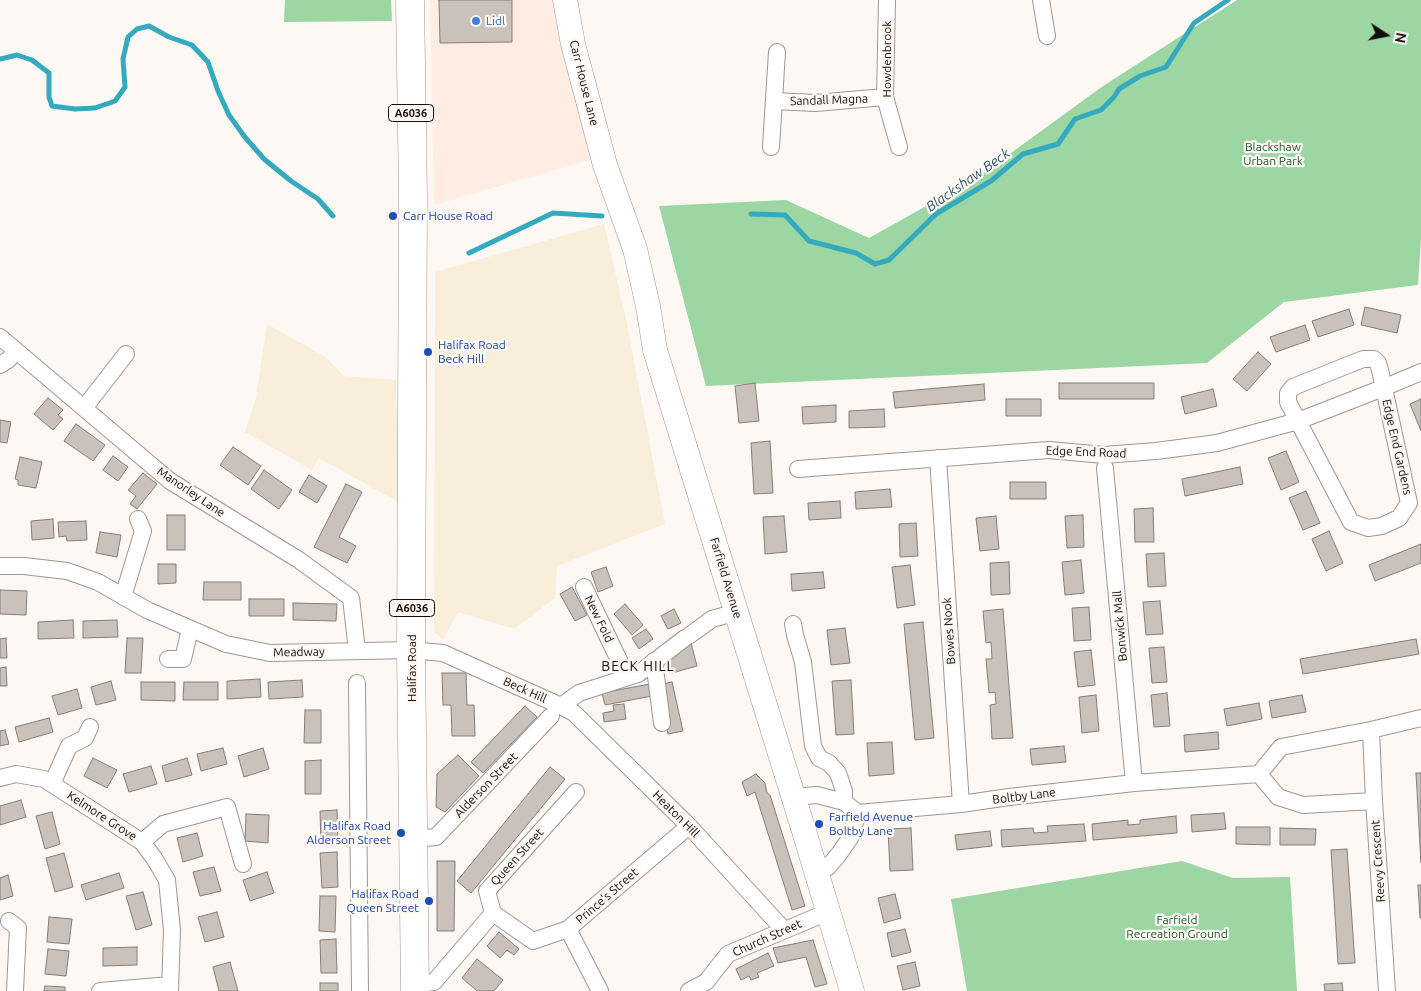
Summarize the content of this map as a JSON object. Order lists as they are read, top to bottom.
{
  "streets": {
    "highway": ["A6036", "Halifax Road"],
    "street": [
      "Howdenbrook",
      "Carr House Lane",
      "Sandall Magna",
      "Edge End Gardens",
      "Edge End Road",
      "Manorley Lane",
      "Farfield Avenue",
      "New Fold",
      "Bonwick Mall",
      "Bowes Nook",
      "Meadway",
      "Beck Hill",
      "Alderson Street",
      "Boltby Lane",
      "Heaton Hill",
      "Kelmore Grove",
      "Queen Street",
      "Reevy Crescent",
      "Prince's Street",
      "Church Street"
    ]
  },
  "crossings": [
    ["Howdenbrook", "Sandall Magna"],
    ["Carr House Lane", "Farfield Avenue"],
    ["Edge End Gardens", "Edge End Road"],
    ["Edge End Road", "Bowes Nook"],
    ["Manorley Lane", "Meadway"],
    ["Farfield Avenue", "Beck Hill"],
    ["Farfield Avenue", "Church Street"],
    ["New Fold", "Beck Hill"],
    ["Bonwick Mall", "Boltby Lane"],
    ["Bowes Nook", "Boltby Lane"],
    ["Meadway", "Halifax Road"],
    ["Meadway", "Beck Hill"],
    ["Halifax Road", "Beck Hill"],
    ["Halifax Road", "Alderson Street"],
    ["Beck Hill", "Alderson Street"],
    ["Beck Hill", "Heaton Hill"],
    ["Alderson Street", "Heaton Hill"],
    ["Heaton Hill", "Prince's Street"],
    ["Heaton Hill", "Church Street"],
    ["Queen Street", "Prince's Street"]
  ],
  "districts": ["BECK HILL"],
  "water": ["Blackshaw Beck"],
  "parks": ["Blackshaw Urban Park", "Farfield Recreation Ground"],
  "places": [
    "Lidl",
    "Carr House Road",
    "Halifax Road Beck Hill",
    "Farfield Avenue Boltby Lane",
    "Halifax Road Alderson Street",
    "Halifax Road Queen Street"
  ],
  "north": "right"
}
